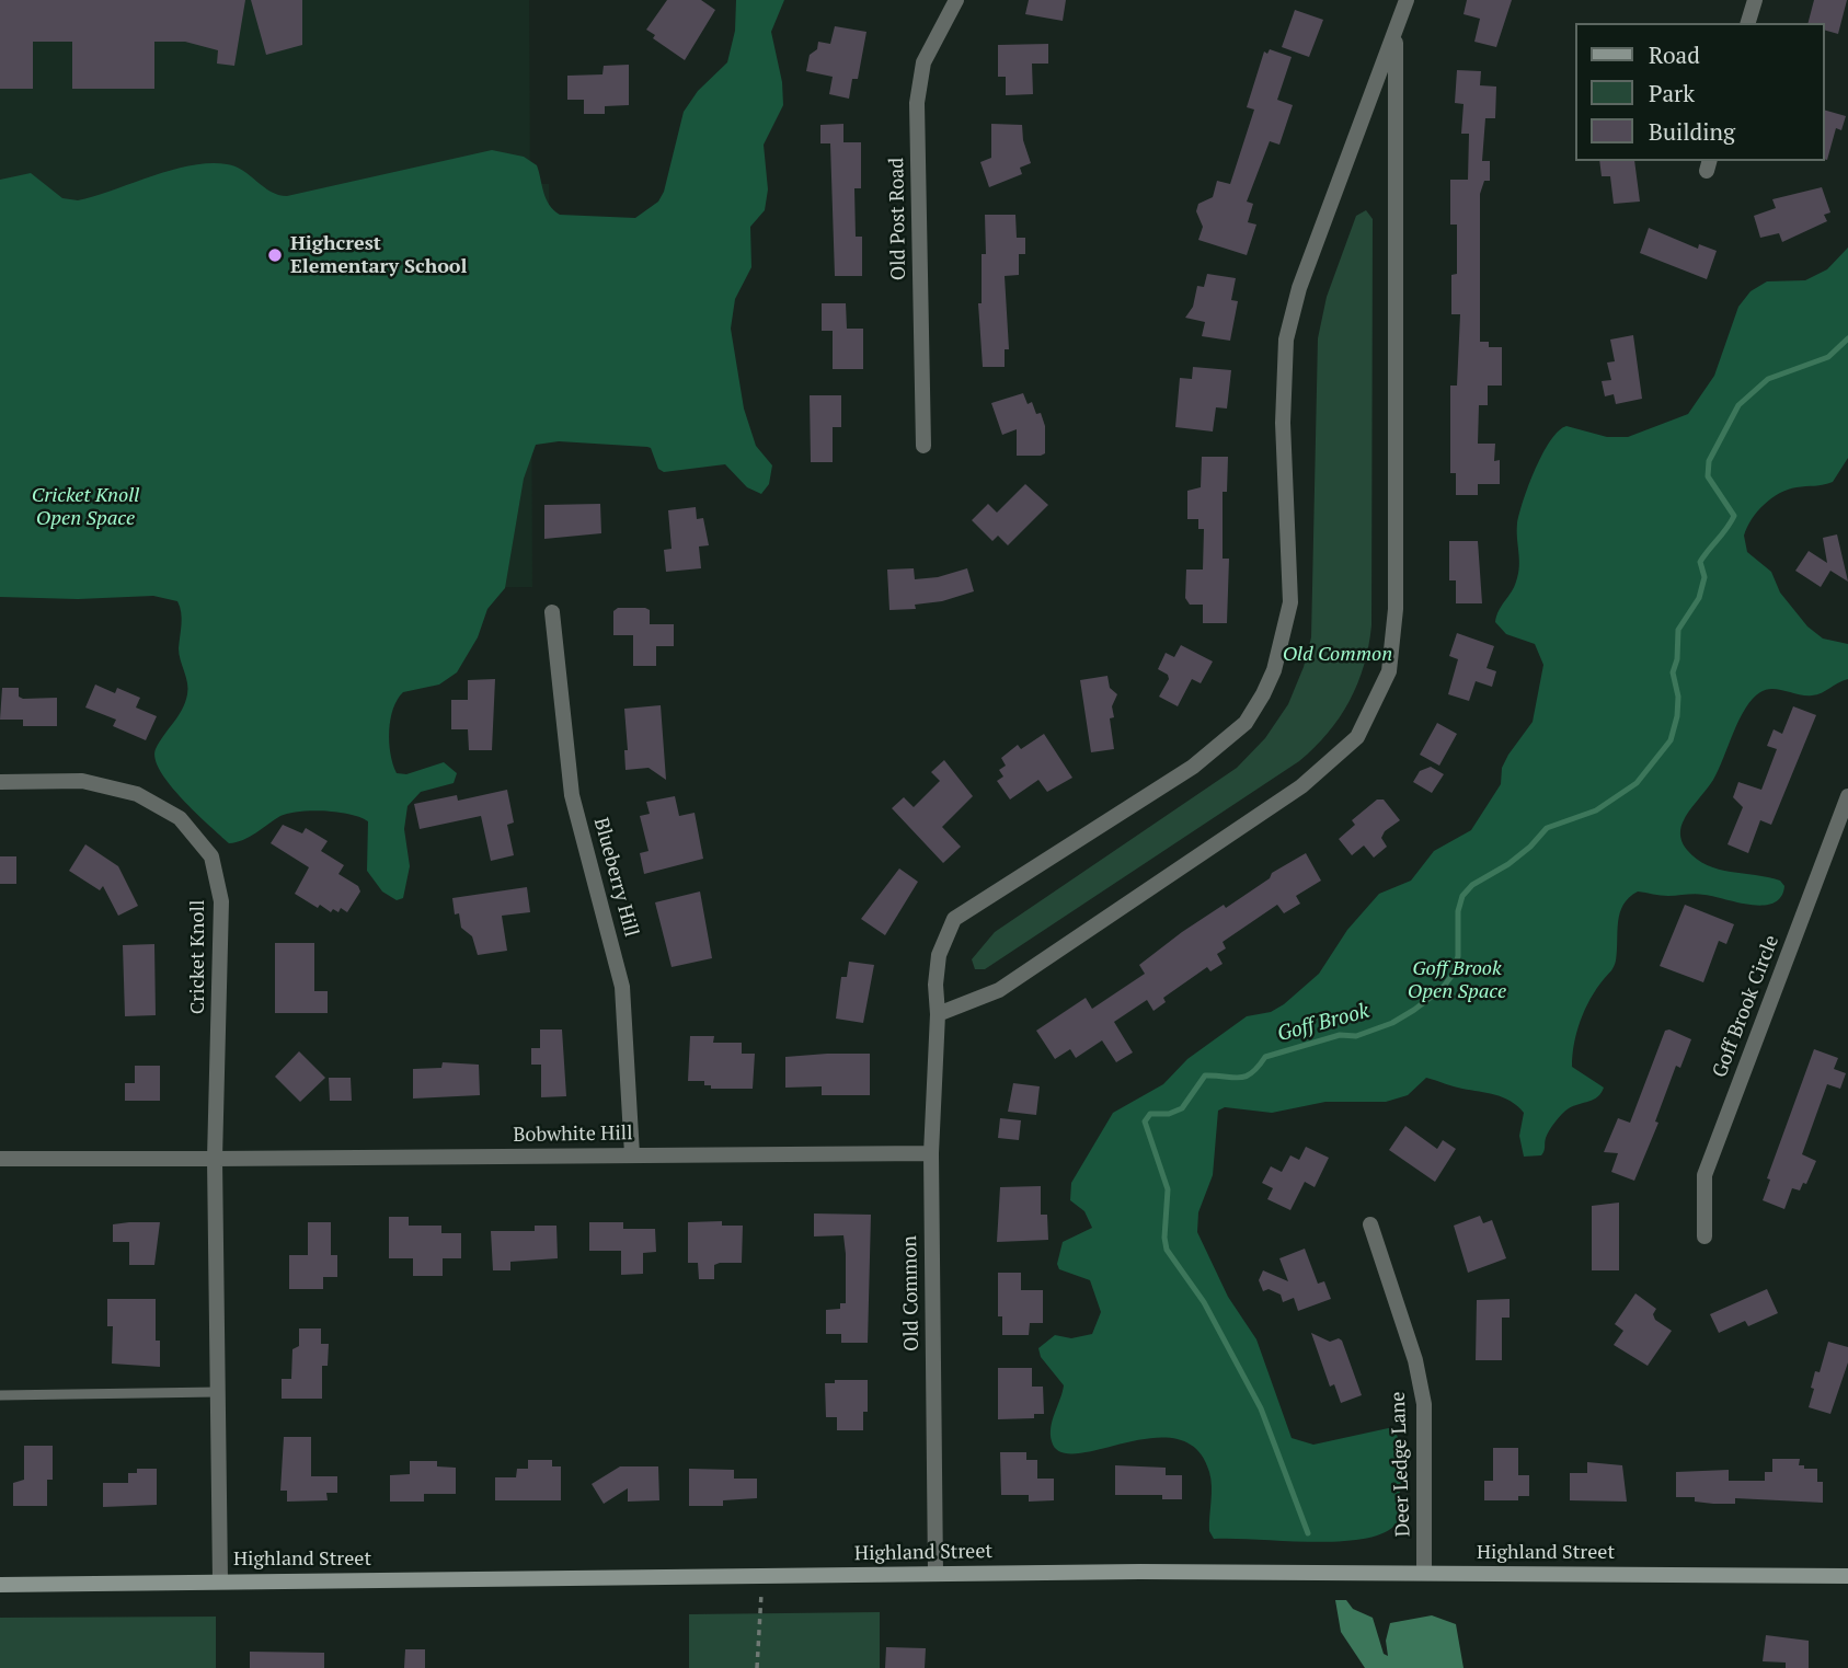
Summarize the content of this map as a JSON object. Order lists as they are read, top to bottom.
{
  "streets": {
    "main road": ["Highland Street"],
    "street": [
      "Old Post Road",
      "Blueberry Hill",
      "Cricket Knoll",
      "Goff Brook Circle",
      "Bobwhite Hill",
      "Old Common",
      "Deer Ledge Lane"
    ]
  },
  "crossings": [
    ["Blueberry Hill", "Bobwhite Hill"],
    ["Cricket Knoll", "Bobwhite Hill"],
    ["Cricket Knoll", "Highland Street"],
    ["Bobwhite Hill", "Old Common"],
    ["Old Common", "Highland Street"],
    ["Deer Ledge Lane", "Highland Street"]
  ],
  "water": ["Goff Brook"],
  "parks": ["Cricket Knoll Open Space", "Old Common", "Goff Brook Open Space"],
  "places": ["Highcrest Elementary School"],
  "legend": ["Road", "Park", "Building"]
}
